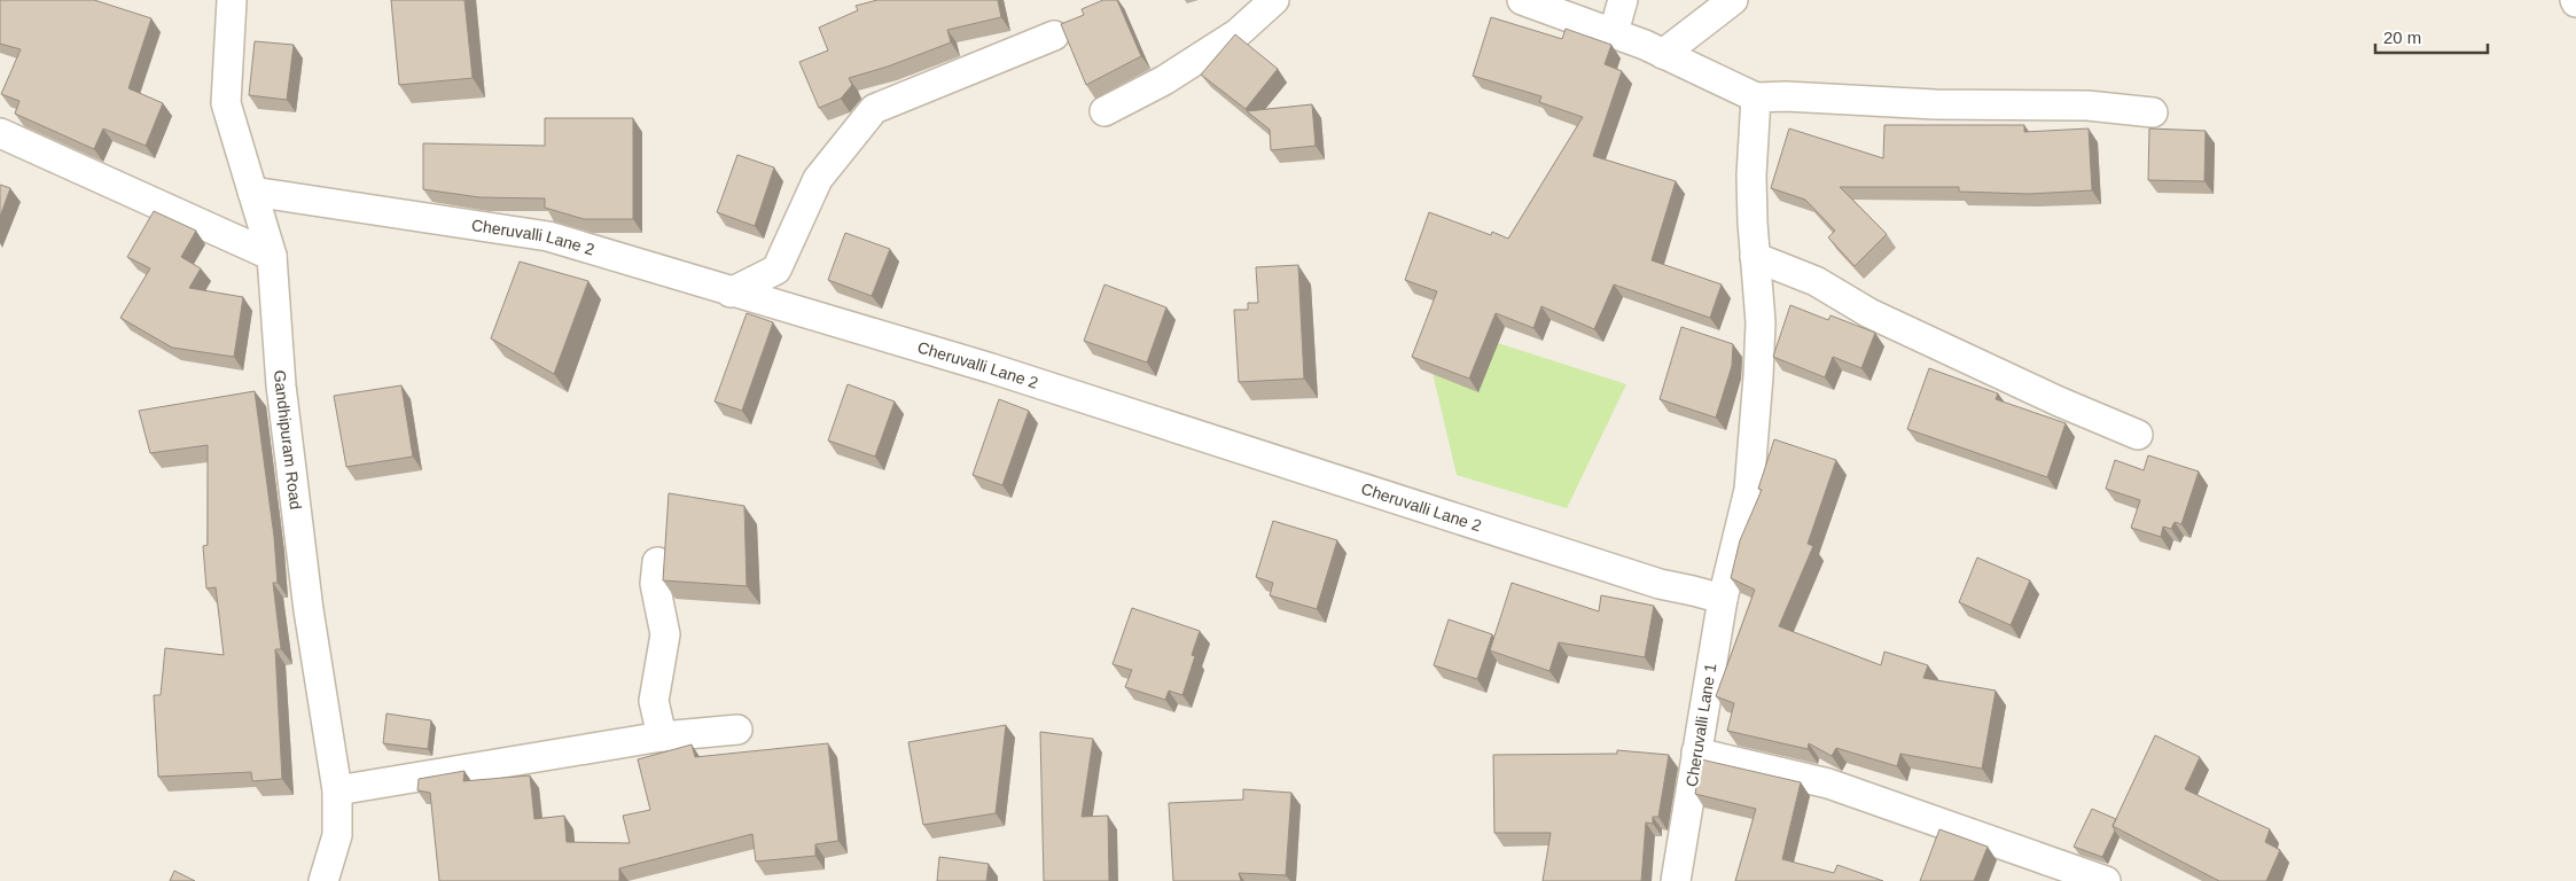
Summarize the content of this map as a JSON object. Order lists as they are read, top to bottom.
{
  "streets": {
    "street": ["Cheruvalli Lane 2", "Gandhipuram Road", "Cheruvalli Lane 1"]
  },
  "crossings": [
    ["Cheruvalli Lane 2", "Gandhipuram Road"],
    ["Cheruvalli Lane 2", "Cheruvalli Lane 1"]
  ],
  "scale_bar": "20 m"
}
